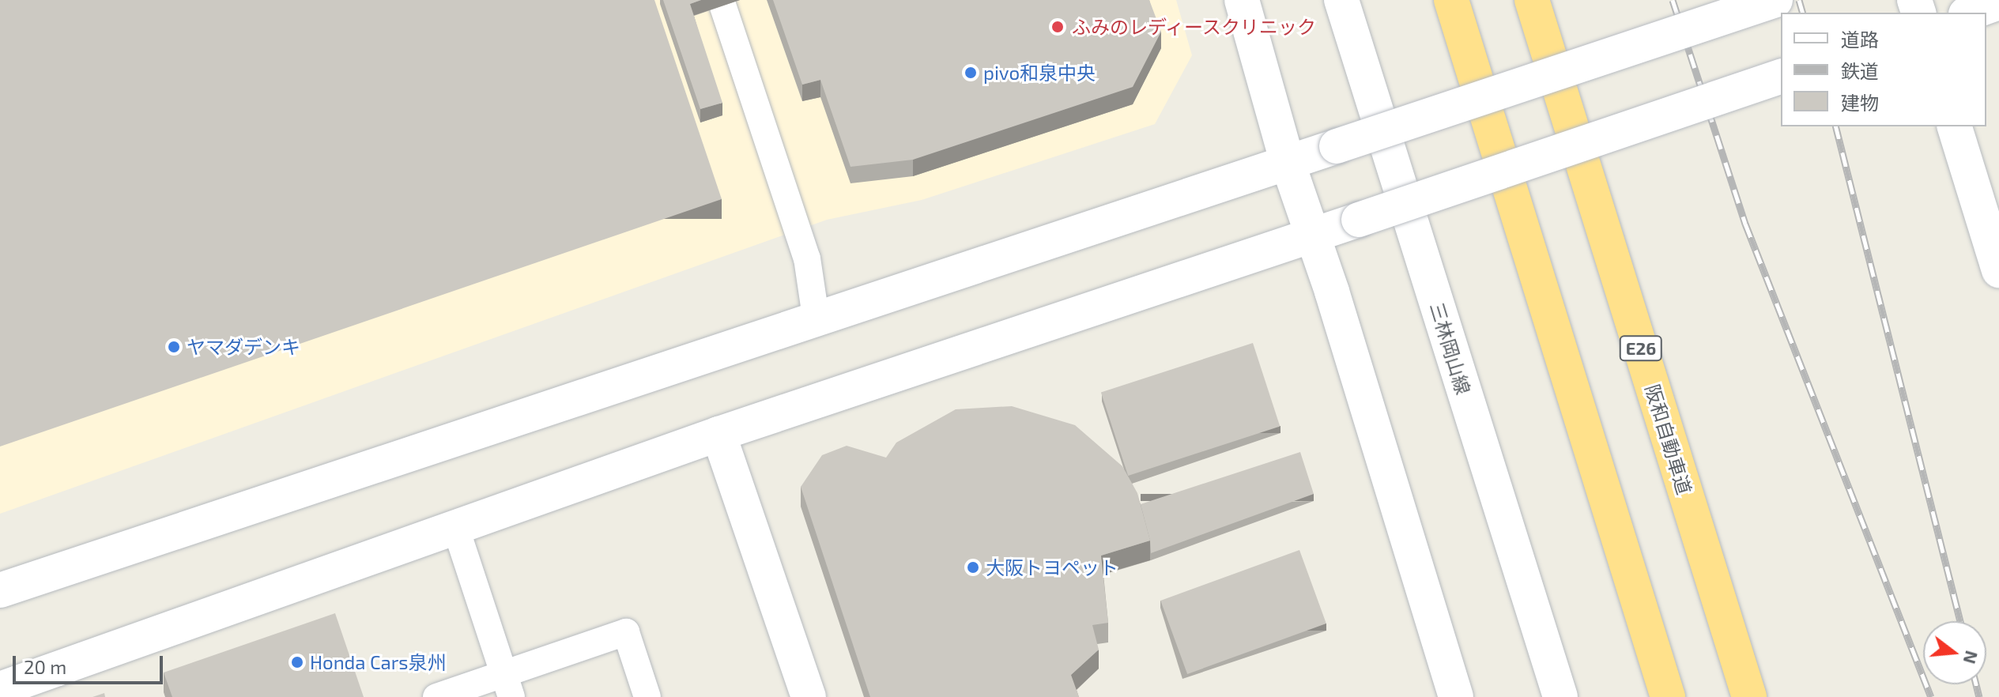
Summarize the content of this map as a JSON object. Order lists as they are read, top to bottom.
{
  "streets": {
    "highway": ["E26", "阪和自動車道"],
    "street": ["三林岡山線"]
  },
  "places": [
    "ふみのレディースクリニック",
    "pivo和泉中央",
    "ヤマダデンキ",
    "大阪トヨペット",
    "Honda Cars泉州"
  ],
  "legend": ["道路", "鉄道", "建物"],
  "scale_bar": "20 m",
  "north": "right"
}
